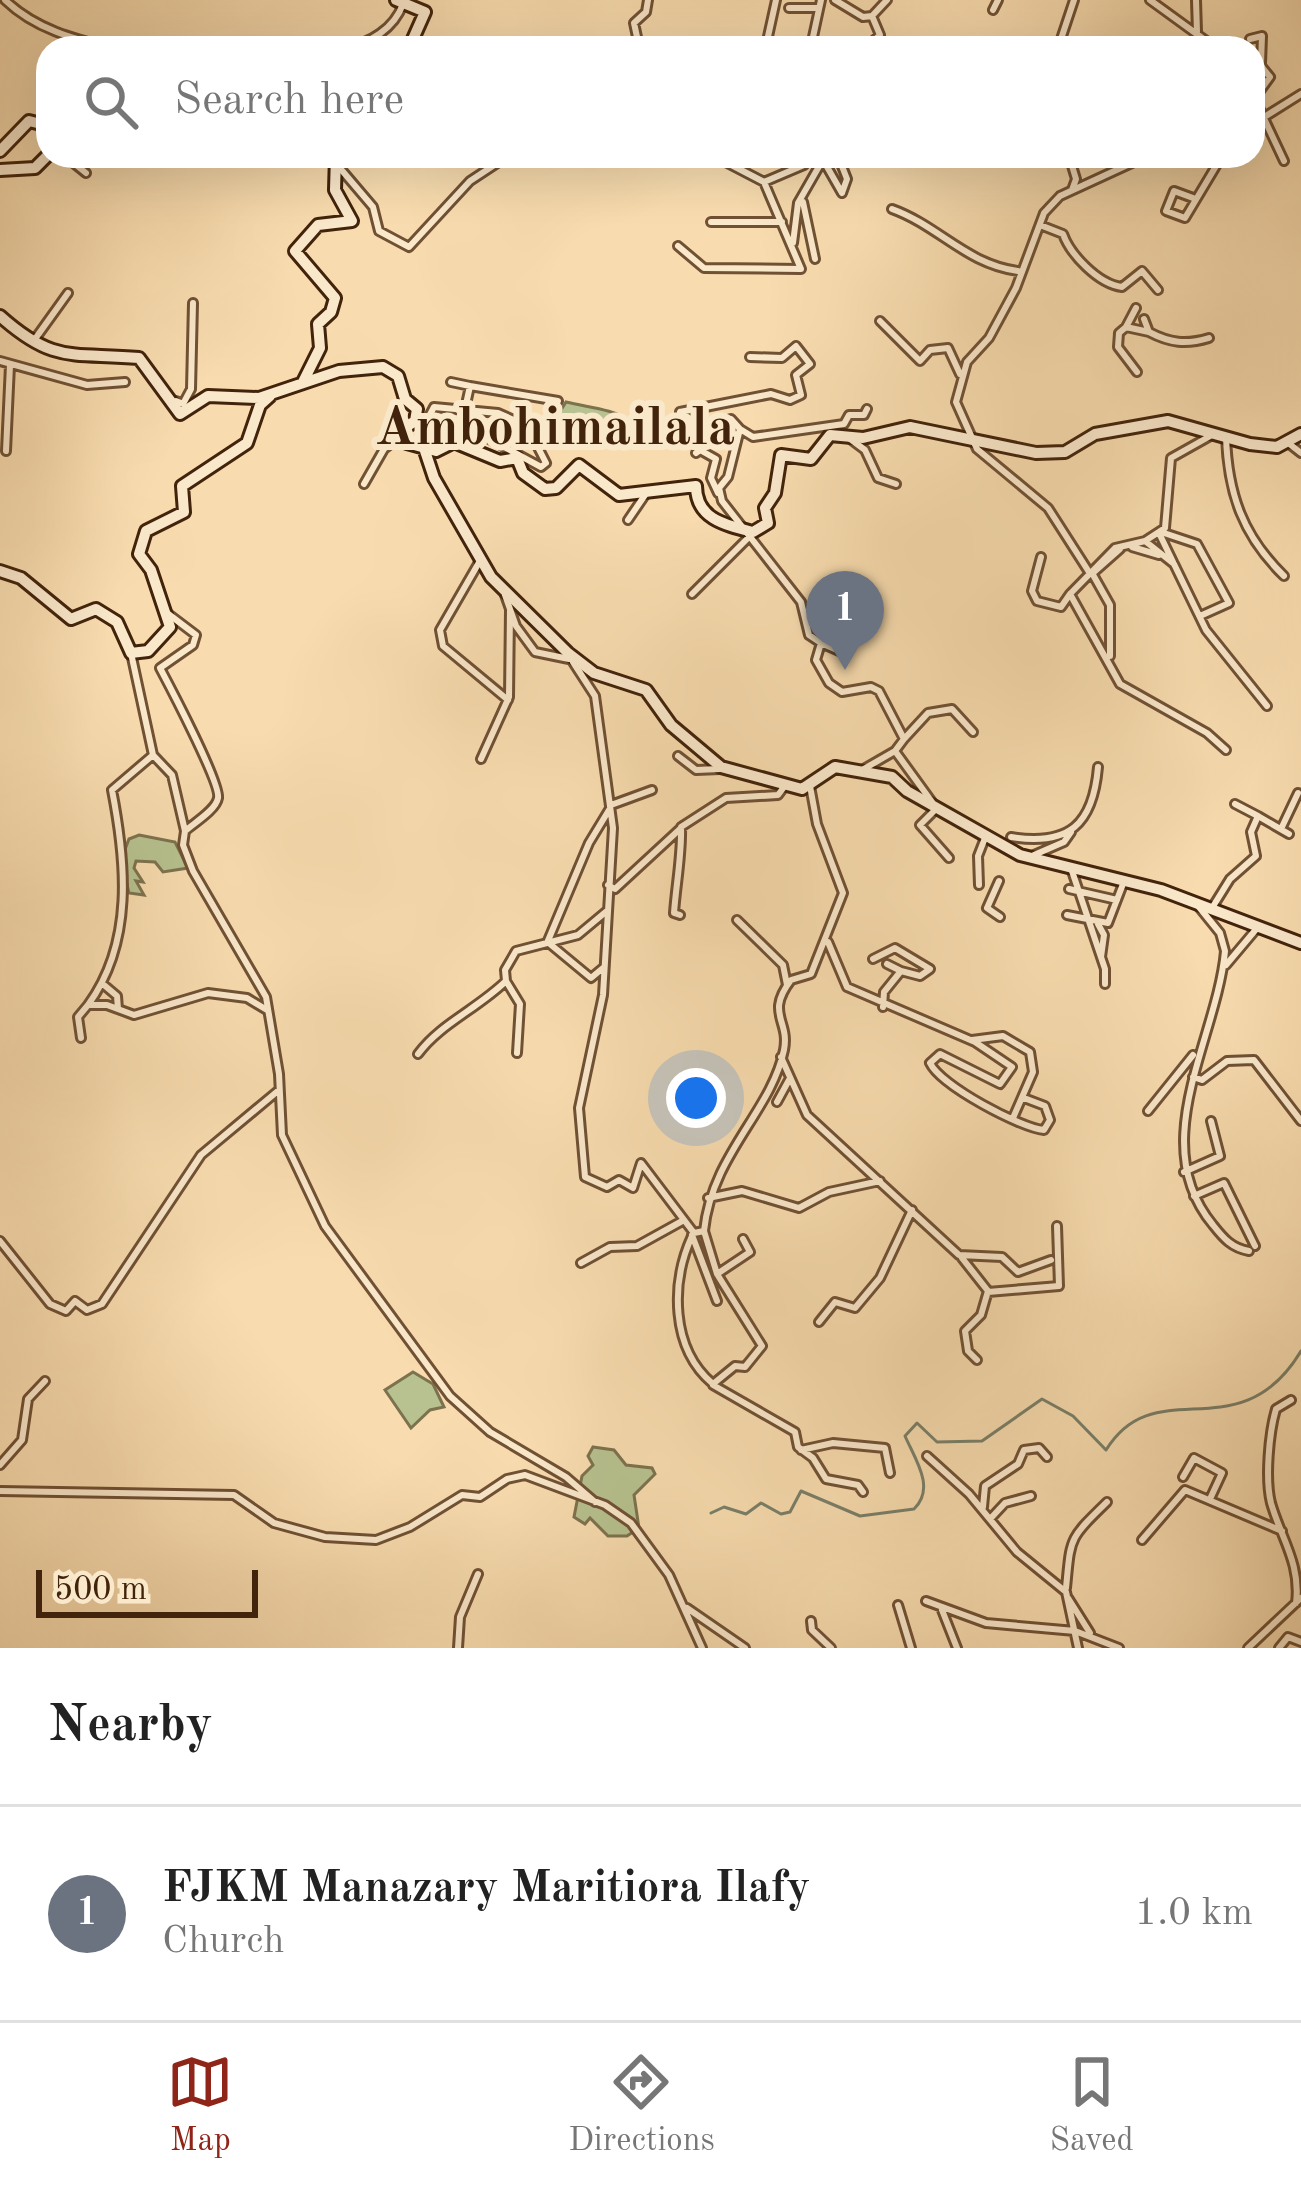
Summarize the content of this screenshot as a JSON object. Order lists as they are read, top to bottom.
{
  "districts": ["Ambohimailala"],
  "scale_bar": "500 m",
  "page": {
    "search": "Search here",
    "pins": "1",
    "scale": "500 m",
    "heading": "Nearby",
    "list": [
      {
        "mark": "1",
        "name": "FJKM Manazary Maritiora Ilafy",
        "note": "Church",
        "value": "1.0 km"
      }
    ],
    "nav": ["Map", "Directions", "Saved"]
  }
}
